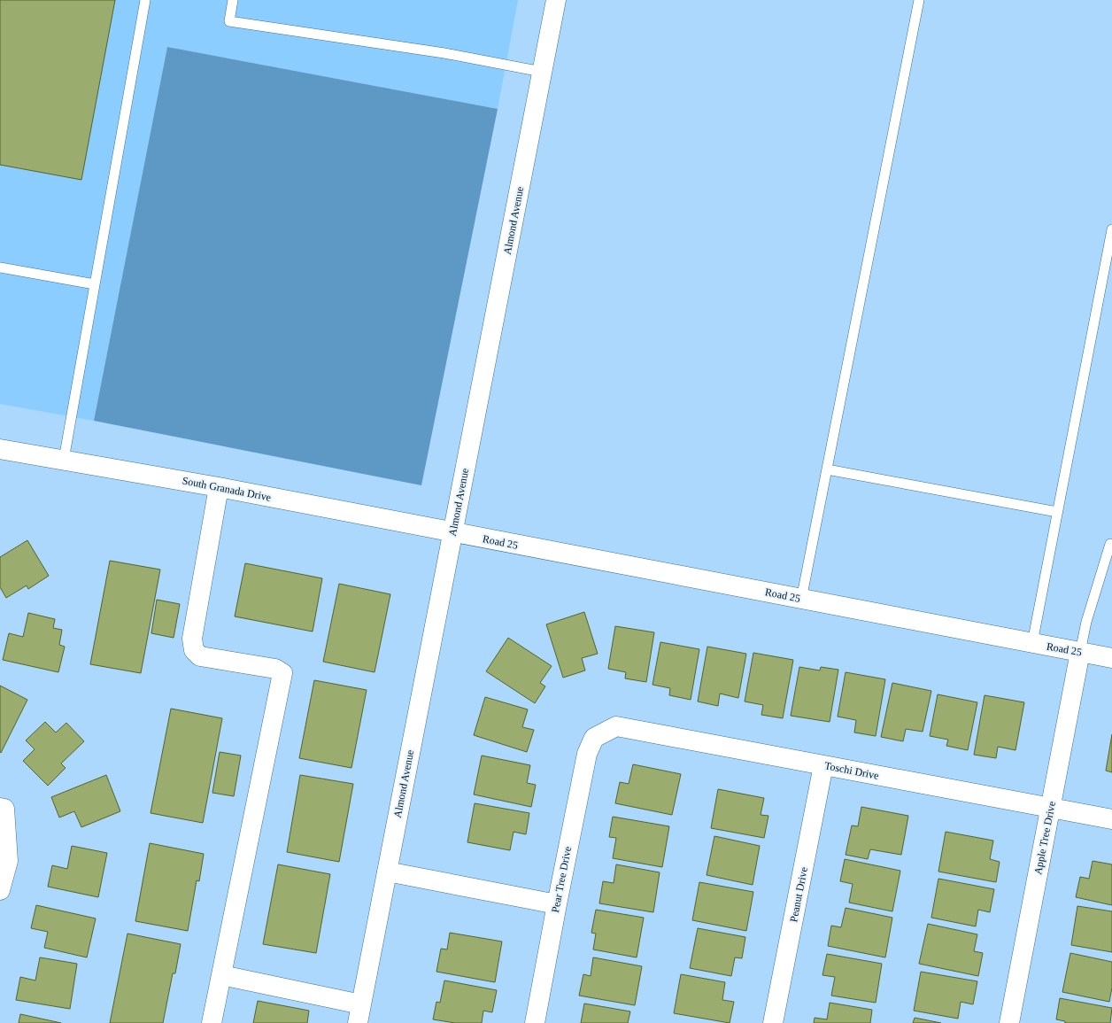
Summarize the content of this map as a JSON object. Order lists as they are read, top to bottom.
{
  "streets": {
    "street": [
      "Almond Avenue",
      "South Granada Drive",
      "Road 25",
      "Toschi Drive",
      "Apple Tree Drive",
      "Pear Tree Drive",
      "Peanut Drive"
    ]
  },
  "crossings": [
    ["Almond Avenue", "South Granada Drive"],
    ["Almond Avenue", "Road 25"],
    ["South Granada Drive", "Road 25"],
    ["Road 25", "Apple Tree Drive"],
    ["Toschi Drive", "Apple Tree Drive"],
    ["Toschi Drive", "Pear Tree Drive"],
    ["Toschi Drive", "Peanut Drive"]
  ]
}
